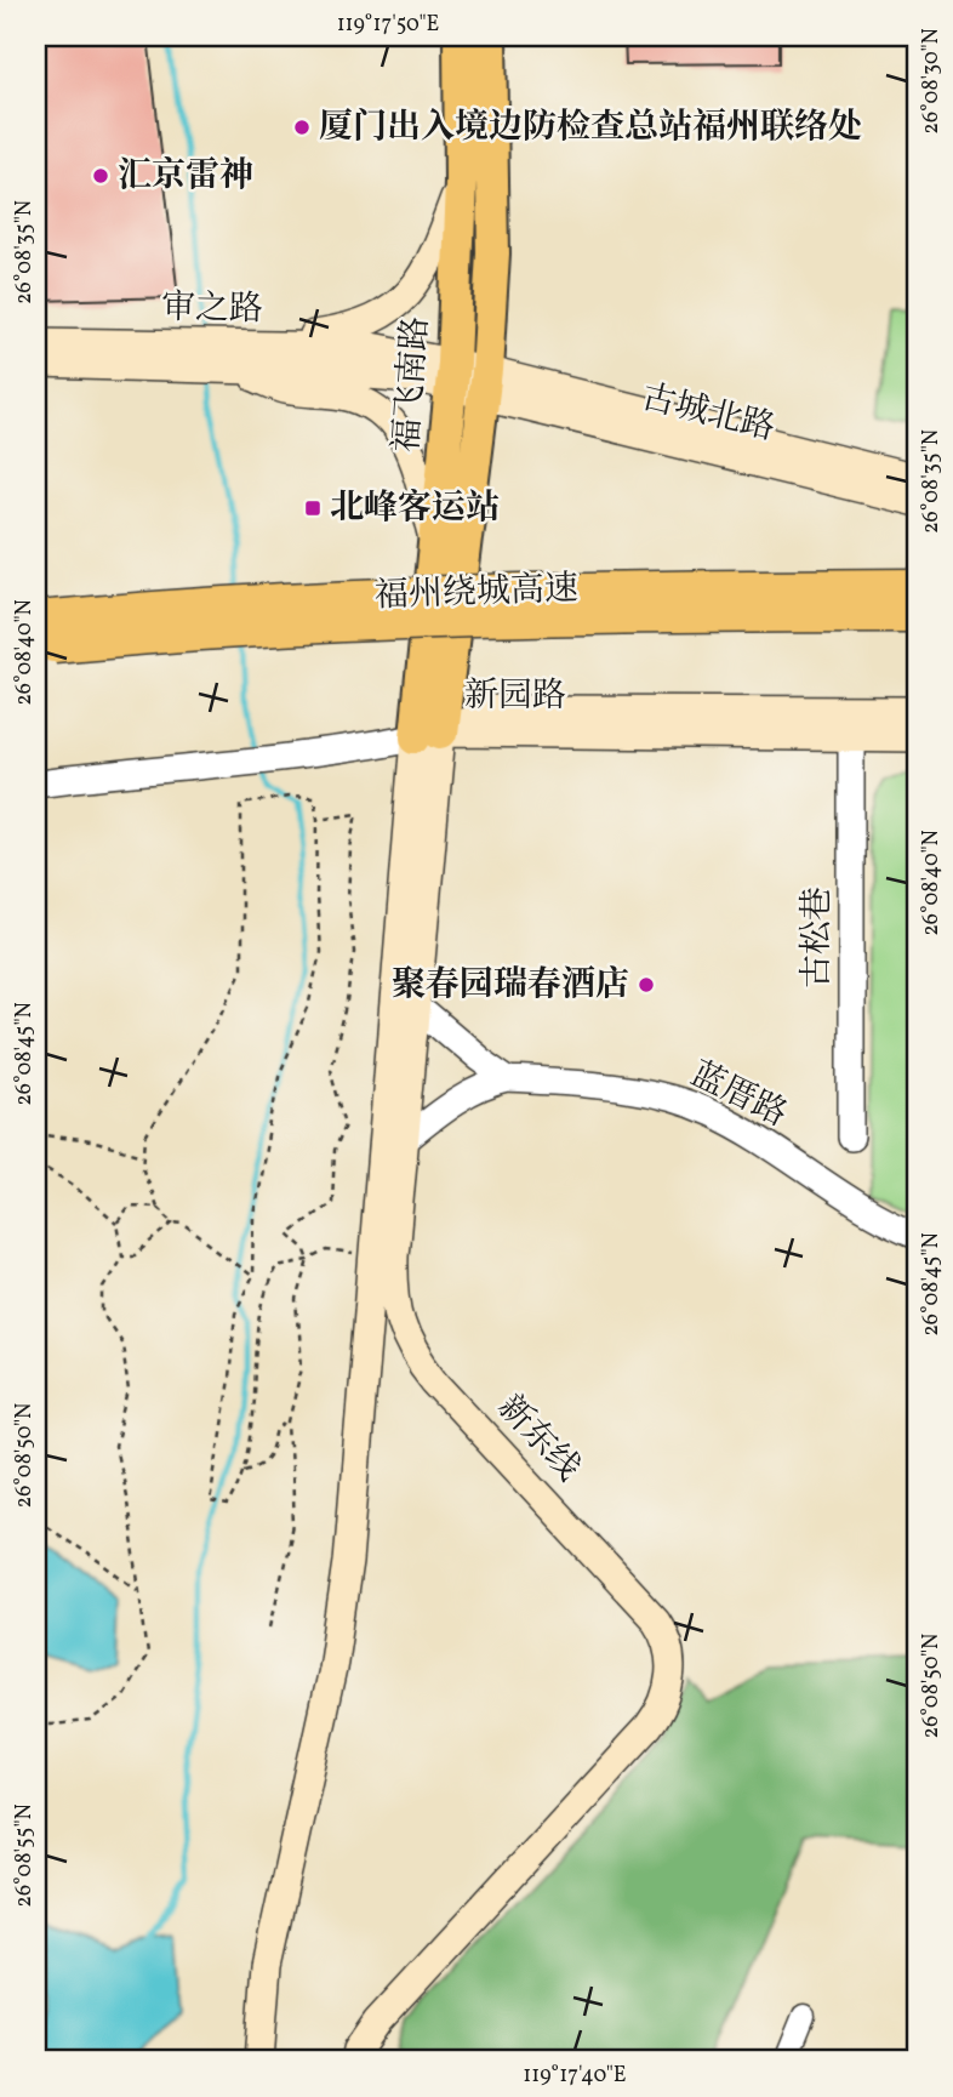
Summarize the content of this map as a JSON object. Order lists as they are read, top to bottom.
{
  "streets": {
    "highway": ["福州绕城高速"],
    "main road": [
      "审之路",
      "福飞南路",
      "古城北路",
      "新园路",
      "新东线"
    ],
    "street": ["古松巷", "蓝厝路"]
  },
  "crossings": [
    ["审之路", "福飞南路"],
    ["审之路", "古城北路"],
    ["福飞南路", "古城北路"],
    ["福飞南路", "新园路"],
    ["福飞南路", "新东线"],
    ["新园路", "古松巷"],
    ["新园路", "新东线"]
  ],
  "places": {
    "other": ["厦门出入境边防检查总站福州联络处", "汇京雷神", "聚春园瑞春酒店"],
    "transit": ["北峰客运站"]
  },
  "coordinates": [
    "119°17'50\"E",
    "26°08'30\"N",
    "26°08'35\"N",
    "26°08'40\"N",
    "26°08'45\"N",
    "26°08'50\"N",
    "26°08'55\"N",
    "119°17'40\"E"
  ]
}
